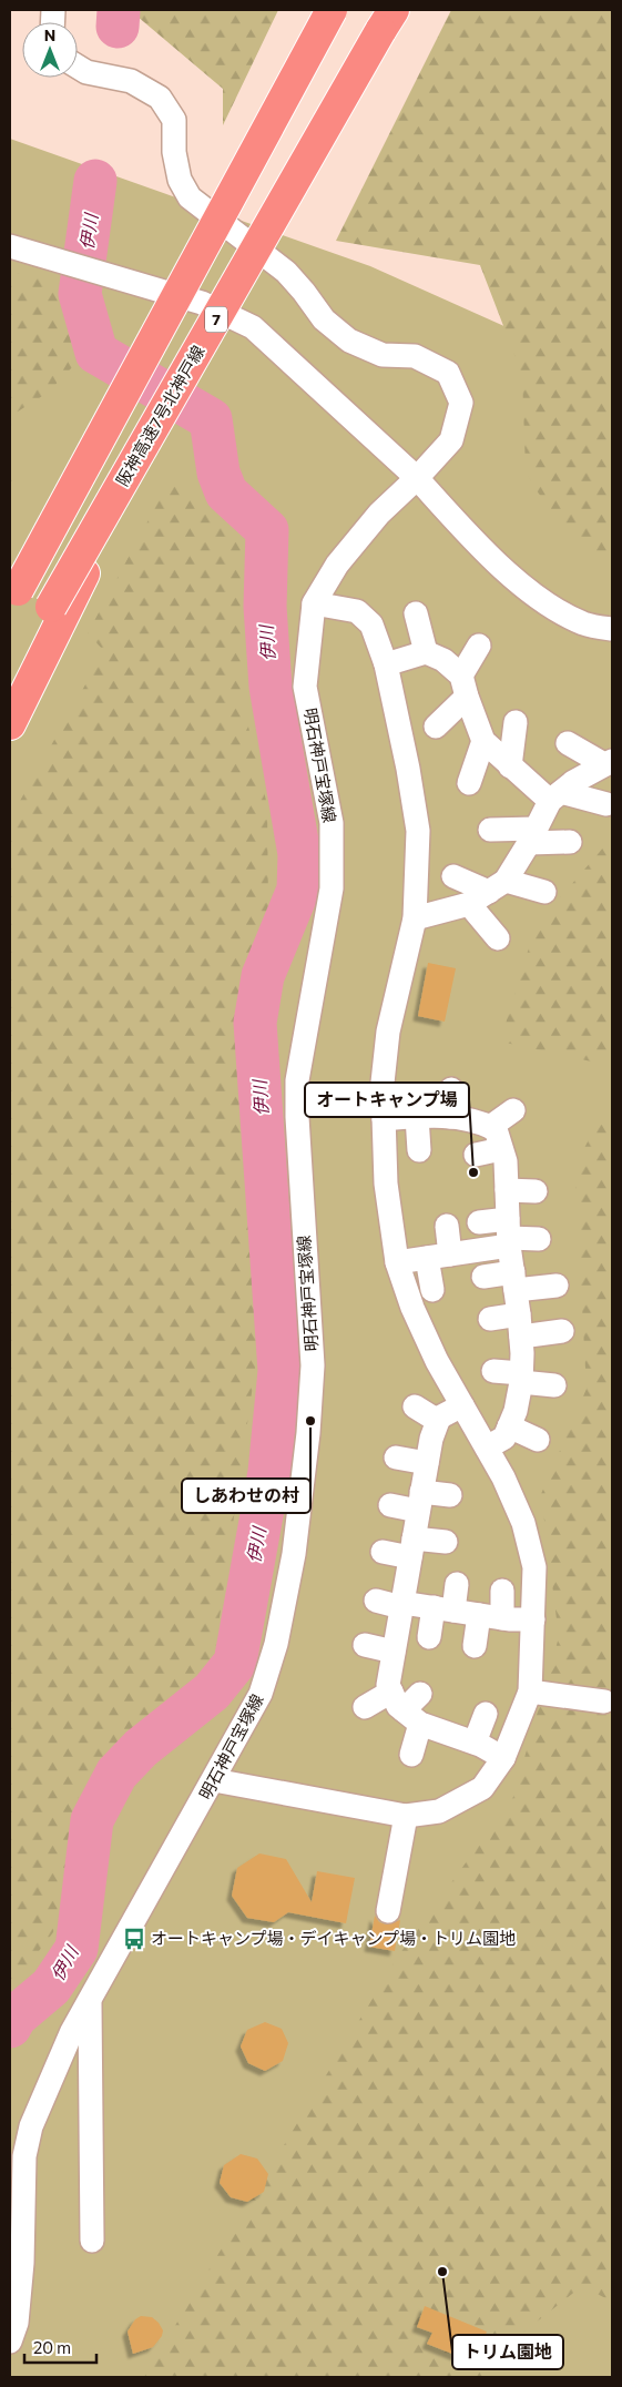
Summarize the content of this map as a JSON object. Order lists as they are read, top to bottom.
{
  "streets": {
    "highway": ["7", "阪神高速7号北神戸線"],
    "street": ["明石神戸宝塚線"]
  },
  "crossings": [
    ["7", "阪神高速7号北神戸線"]
  ],
  "water": ["伊川"],
  "places": {
    "other": ["オートキャンプ場", "しあわせの村", "トリム園地"],
    "bus stop": ["オートキャンプ場・デイキャンプ場・トリム園地"]
  },
  "scale_bar": "20 m",
  "north": "top"
}
